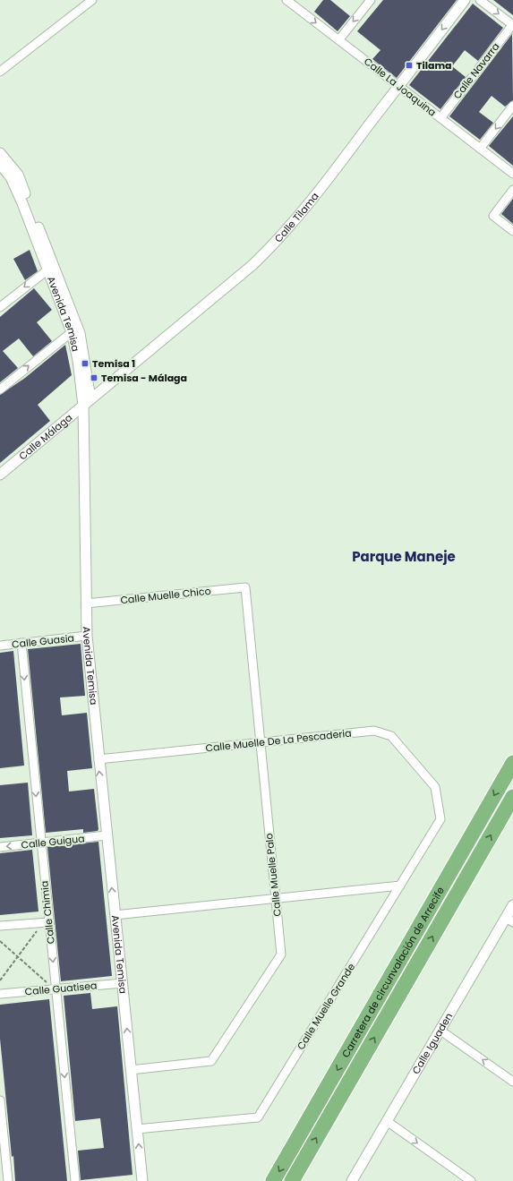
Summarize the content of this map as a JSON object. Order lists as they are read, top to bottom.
{
  "streets": {
    "highway": ["Carretera de circunvalación de Arrecife"],
    "street": [
      "Calle Navarra",
      "Calle La Joaquina",
      "Calle Tilama",
      "Avenida Temisa",
      "Calle Málaga",
      "Calle Muelle Chico",
      "Calle Guasia",
      "Calle Muelle De La Pescaderia",
      "Calle Guigua",
      "Calle Muelle Palo",
      "Calle Chimia",
      "Calle Guatisea",
      "Calle Muelle Grande",
      "Calle Iguaden"
    ]
  },
  "crossings": [
    ["Calle Navarra", "Calle La Joaquina"],
    ["Calle La Joaquina", "Calle Tilama"],
    ["Calle Tilama", "Avenida Temisa"],
    ["Calle Tilama", "Calle Málaga"],
    ["Avenida Temisa", "Calle Málaga"],
    ["Avenida Temisa", "Calle Muelle Chico"],
    ["Avenida Temisa", "Calle Guasia"],
    ["Avenida Temisa", "Calle Muelle De La Pescaderia"],
    ["Avenida Temisa", "Calle Guigua"],
    ["Avenida Temisa", "Calle Muelle Palo"],
    ["Avenida Temisa", "Calle Guatisea"],
    ["Avenida Temisa", "Calle Muelle Grande"],
    ["Calle Muelle Chico", "Calle Muelle Palo"],
    ["Calle Guasia", "Calle Chimia"],
    ["Calle Muelle De La Pescaderia", "Calle Muelle Palo"],
    ["Calle Muelle De La Pescaderia", "Calle Muelle Grande"],
    ["Calle Guigua", "Calle Chimia"],
    ["Calle Chimia", "Calle Guatisea"]
  ],
  "one_way": ["Calle Guigua", "Calle Chimia"],
  "districts": ["Parque Maneje"],
  "places": {
    "transit": ["Tilama", "Temisa 1", "Temisa - Málaga"]
  }
}
